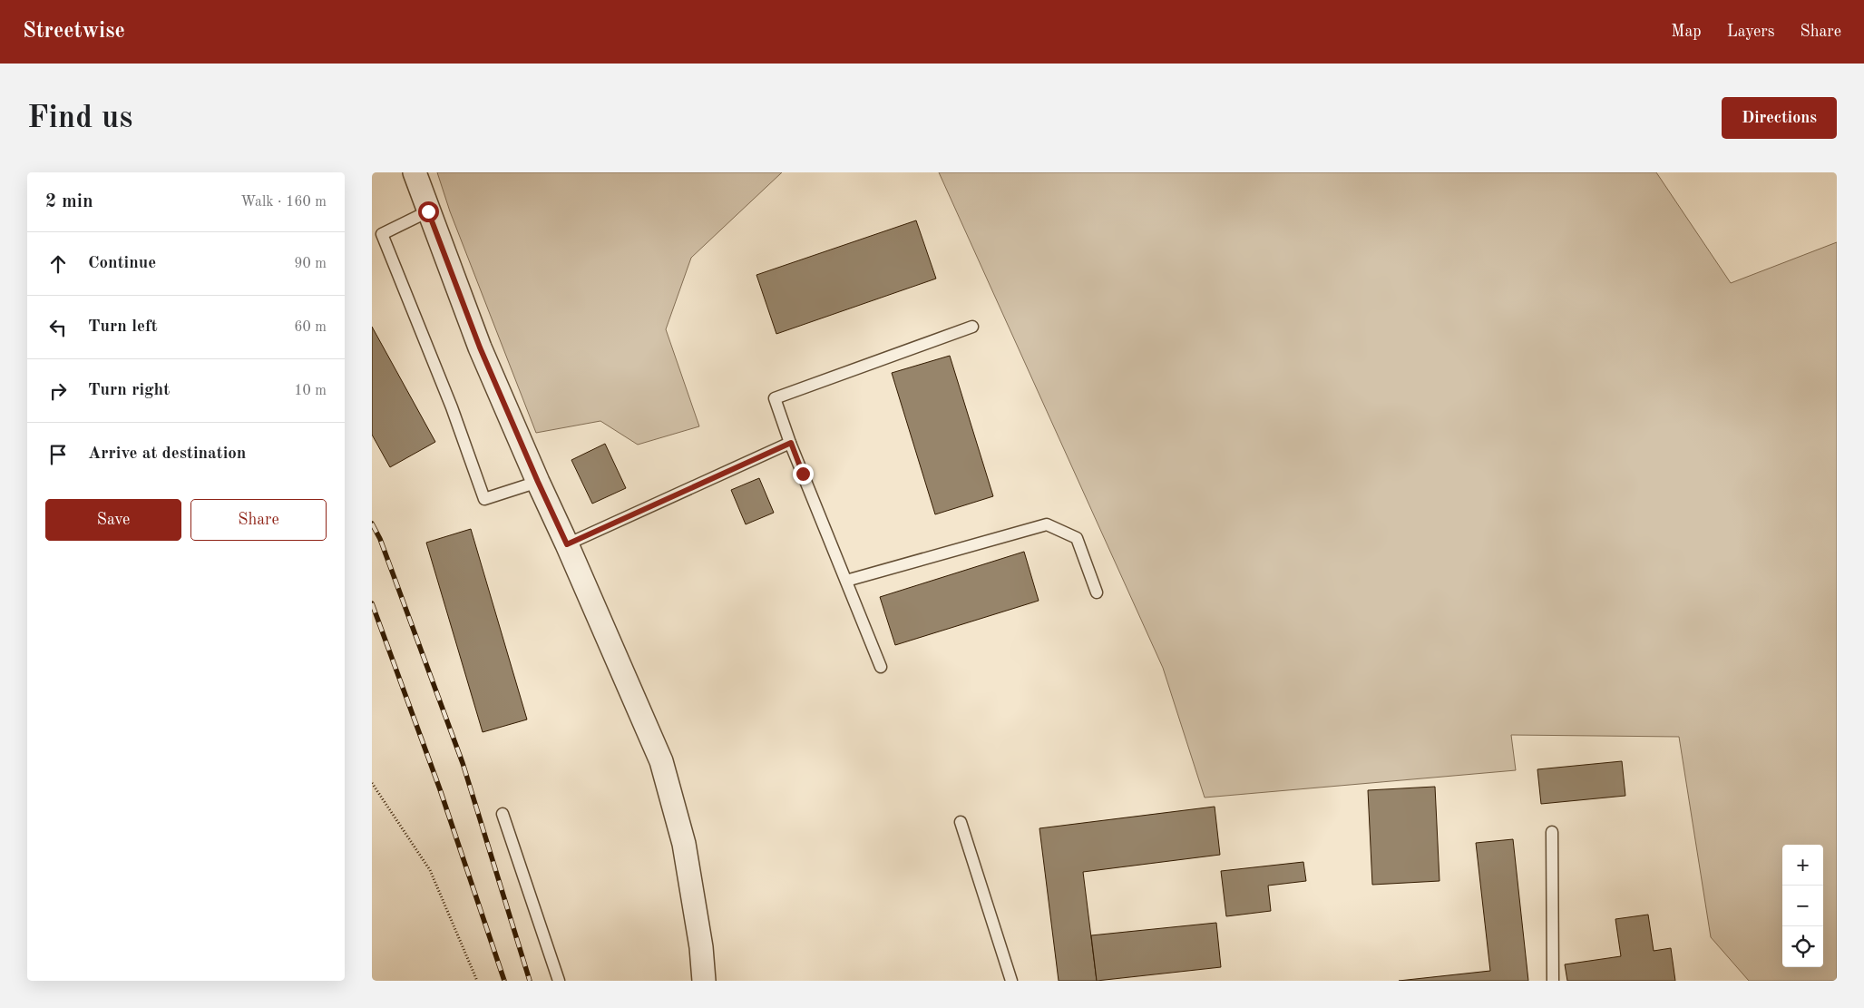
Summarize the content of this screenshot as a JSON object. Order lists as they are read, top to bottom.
{
  "page": {
    "header": "Streetwise",
    "nav": ["Map", "Layers", "Share"],
    "buttons": [
      "Directions",
      ["Save", "Share"]
    ],
    "title": "Find us",
    "heading": ["2 min", "Walk · 160 m"],
    "list": [
      ["Continue", "90 m"],
      ["Turn left", "60 m"],
      ["Turn right", "10 m"],
      "Arrive at destination"
    ],
    "map_buttons": ["+", "−"]
  }
}
